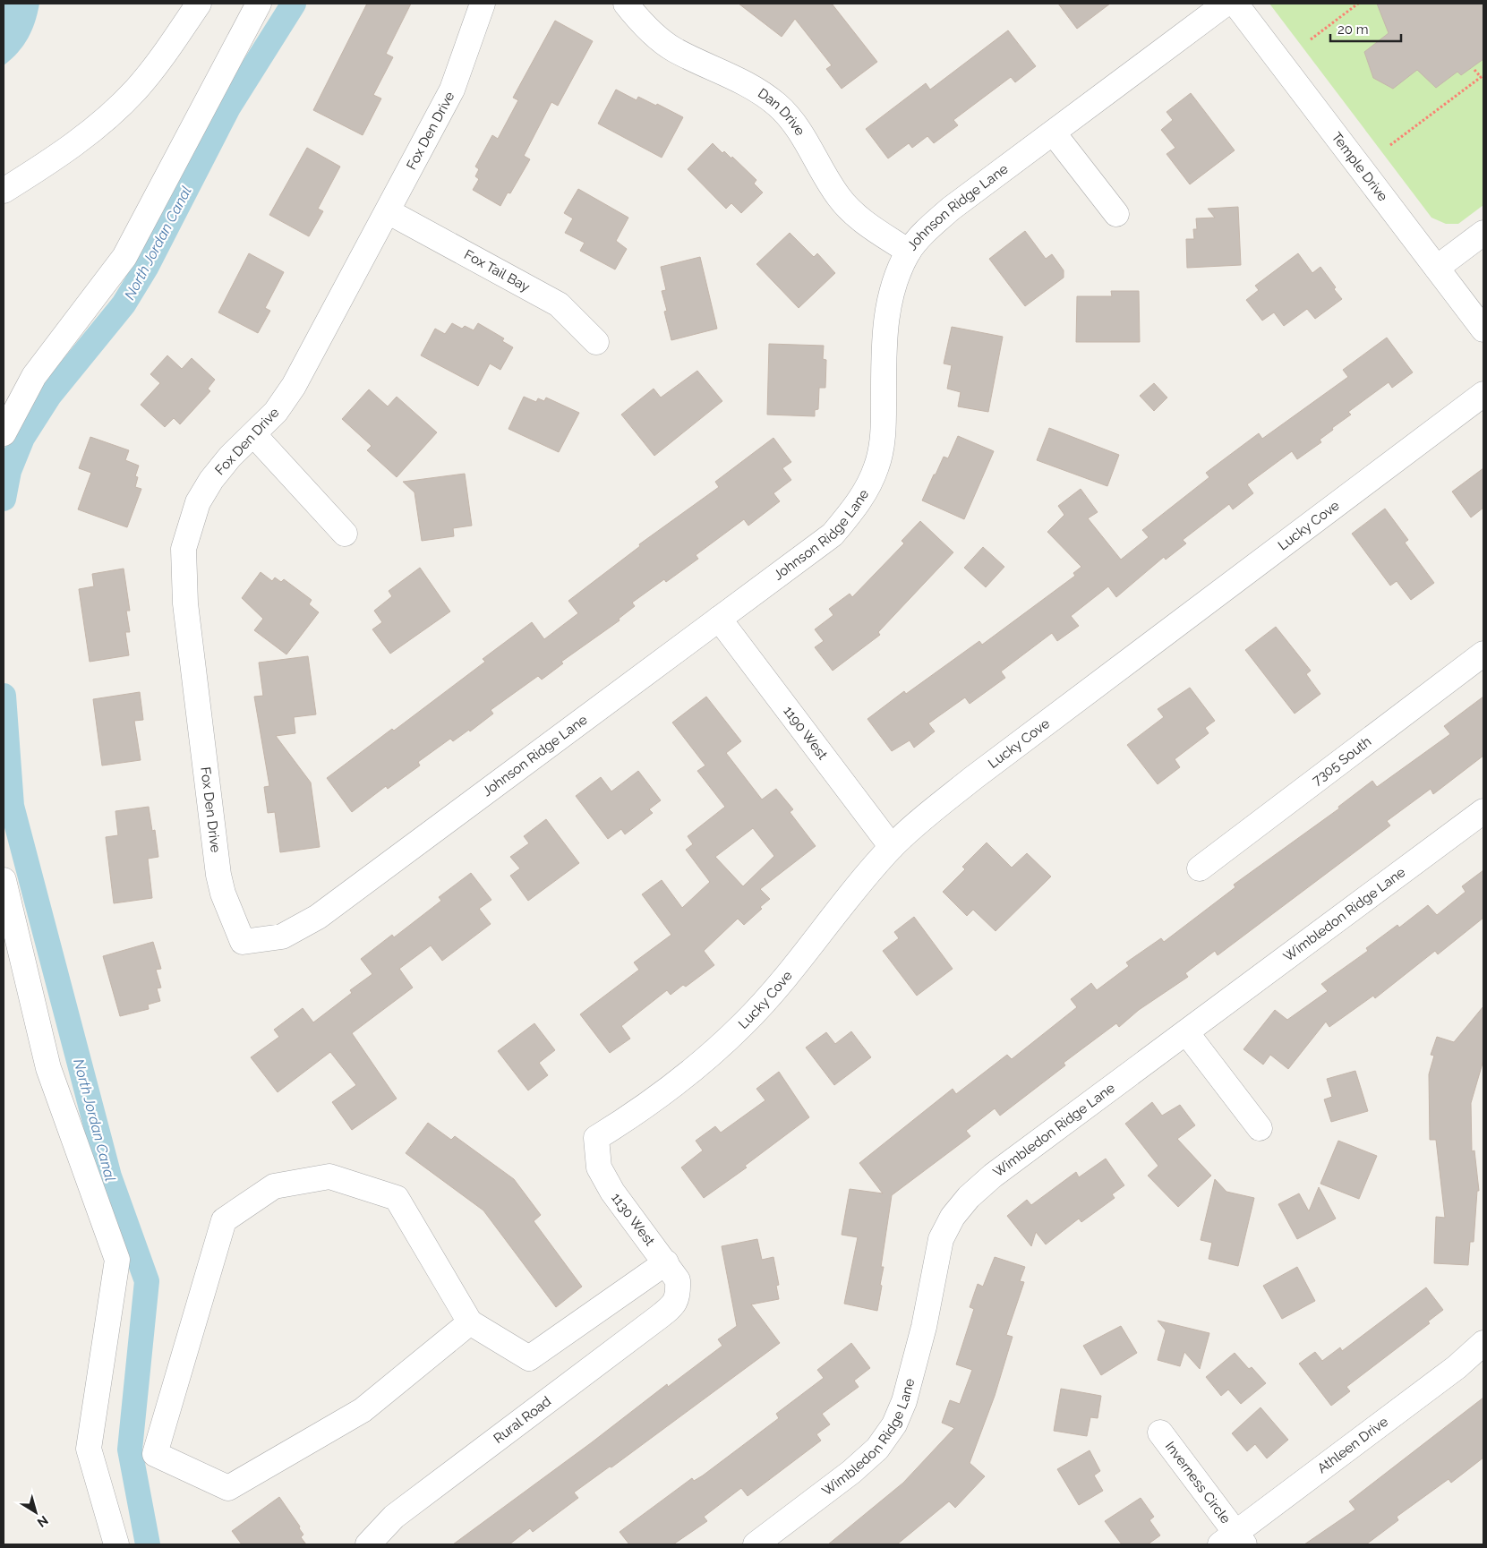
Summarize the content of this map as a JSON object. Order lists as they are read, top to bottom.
{
  "streets": {
    "street": [
      "Dan Drive",
      "Fox Den Drive",
      "Temple Drive",
      "Johnson Ridge Lane",
      "Fox Tail Bay",
      "Lucky Cove",
      "1190 West",
      "7305 South",
      "Wimbledon Ridge Lane",
      "1130 West",
      "Rural Road",
      "Athleen Drive",
      "Inverness Circle"
    ]
  },
  "crossings": [
    ["Dan Drive", "Johnson Ridge Lane"],
    ["Fox Den Drive", "Johnson Ridge Lane"],
    ["Fox Den Drive", "Fox Tail Bay"],
    ["Johnson Ridge Lane", "1190 West"],
    ["Lucky Cove", "1190 West"],
    ["Lucky Cove", "1130 West"],
    ["1130 West", "Rural Road"],
    ["Athleen Drive", "Inverness Circle"]
  ],
  "water": ["North Jordan Canal"],
  "scale_bar": "20 m",
  "north": "bottom right"
}
